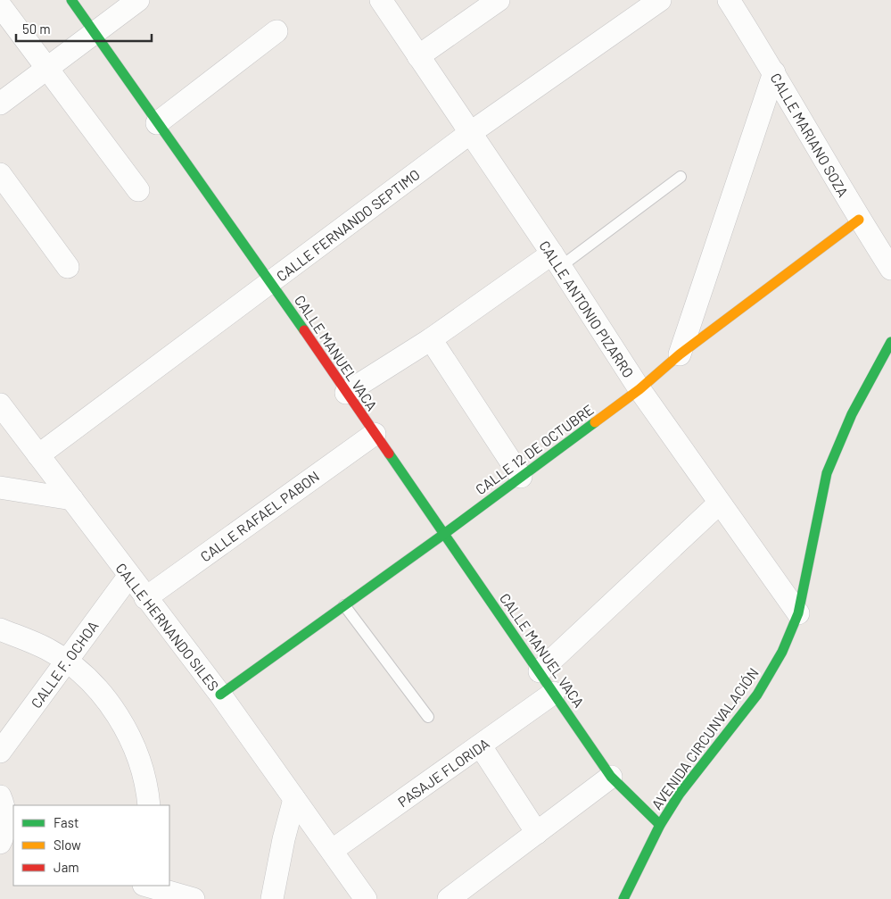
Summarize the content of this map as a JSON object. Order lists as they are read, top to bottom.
{
  "streets": {
    "main road": ["CALLE MANUEL VACA", "CALLE 12 DE OCTUBRE", "AVENIDA CIRCUNVALACIÓN"],
    "street": [
      "CALLE MARIANO SOZA",
      "CALLE FERNANDO SEPTIMO",
      "CALLE ANTONIO PIZARRO",
      "CALLE RAFAEL PABON",
      "CALLE HERNANDO SILES",
      "CALLE F. OCHOA",
      "PASAJE FLORIDA"
    ]
  },
  "crossings": [
    ["CALLE MARIANO SOZA", "CALLE 12 DE OCTUBRE"],
    ["CALLE FERNANDO SEPTIMO", "CALLE ANTONIO PIZARRO"],
    ["CALLE FERNANDO SEPTIMO", "CALLE MANUEL VACA"],
    ["CALLE FERNANDO SEPTIMO", "CALLE HERNANDO SILES"],
    ["CALLE ANTONIO PIZARRO", "CALLE 12 DE OCTUBRE"],
    ["CALLE ANTONIO PIZARRO", "AVENIDA CIRCUNVALACIÓN"],
    ["CALLE MANUEL VACA", "CALLE 12 DE OCTUBRE"],
    ["CALLE MANUEL VACA", "CALLE RAFAEL PABON"],
    ["CALLE MANUEL VACA", "AVENIDA CIRCUNVALACIÓN"],
    ["CALLE MANUEL VACA", "PASAJE FLORIDA"],
    ["CALLE 12 DE OCTUBRE", "CALLE HERNANDO SILES"],
    ["CALLE RAFAEL PABON", "CALLE HERNANDO SILES"],
    ["CALLE HERNANDO SILES", "CALLE F. OCHOA"],
    ["CALLE HERNANDO SILES", "PASAJE FLORIDA"]
  ],
  "legend": ["Fast", "Slow", "Jam"],
  "scale_bar": "50 m"
}
